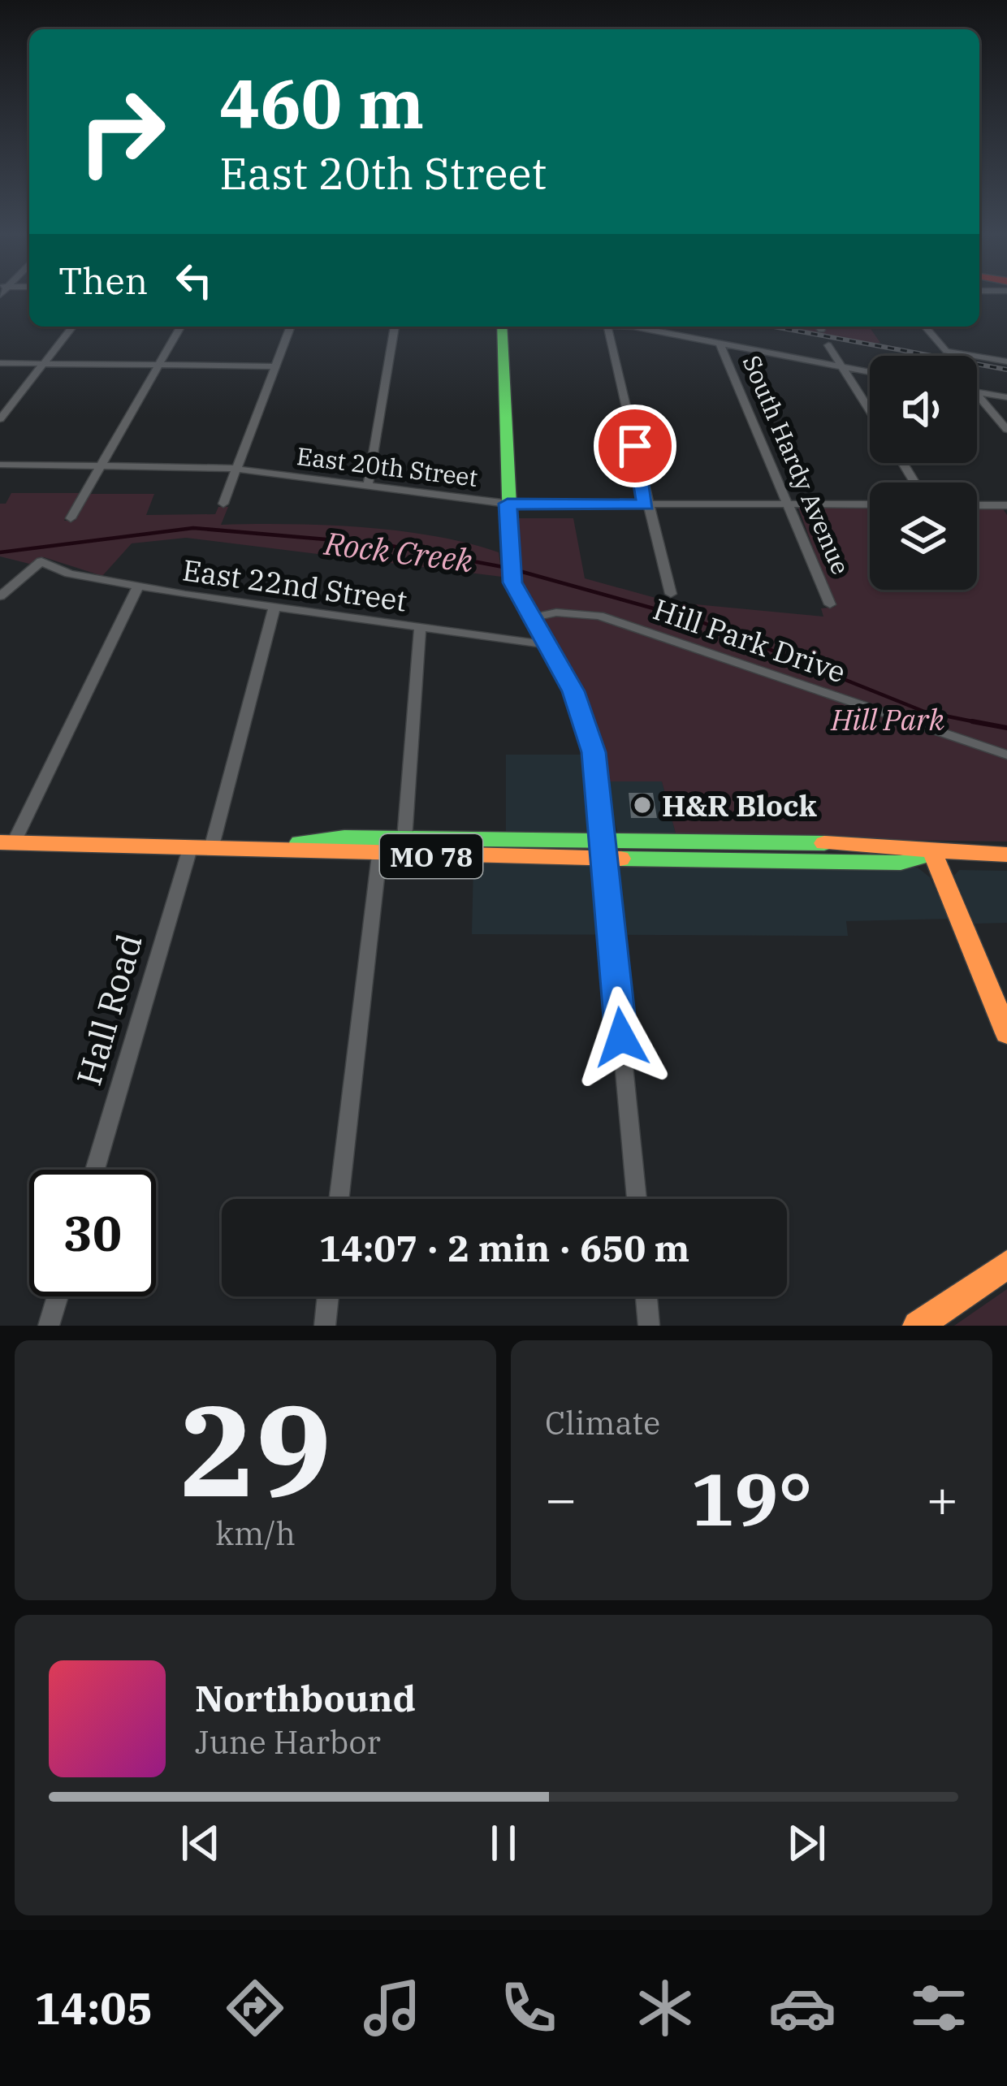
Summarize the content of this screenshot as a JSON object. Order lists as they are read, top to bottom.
{
  "streets": {
    "street": [
      "South Hardy Avenue",
      "East 20th Street",
      "East 22nd Street",
      "Hill Park Drive",
      "MO 78",
      "Hall Road"
    ]
  },
  "crossings": [
    ["South Hardy Avenue", "East 20th Street"],
    ["MO 78", "Hall Road"]
  ],
  "water": ["Rock Creek"],
  "parks": ["Hill Park"],
  "places": ["H&R Block"],
  "page": {
    "turn": ["460 m", "East 20th Street"],
    "then": "Then",
    "limit": "30",
    "trip": "14:07 · 2 min · 650 m",
    "tile": [
      ["29", "km/h"],
      "Climate"
    ],
    "heat": ["−", "19°", "+"],
    "song": ["Northbound", "June Harbor"],
    "tabs": "14:05"
  }
}
